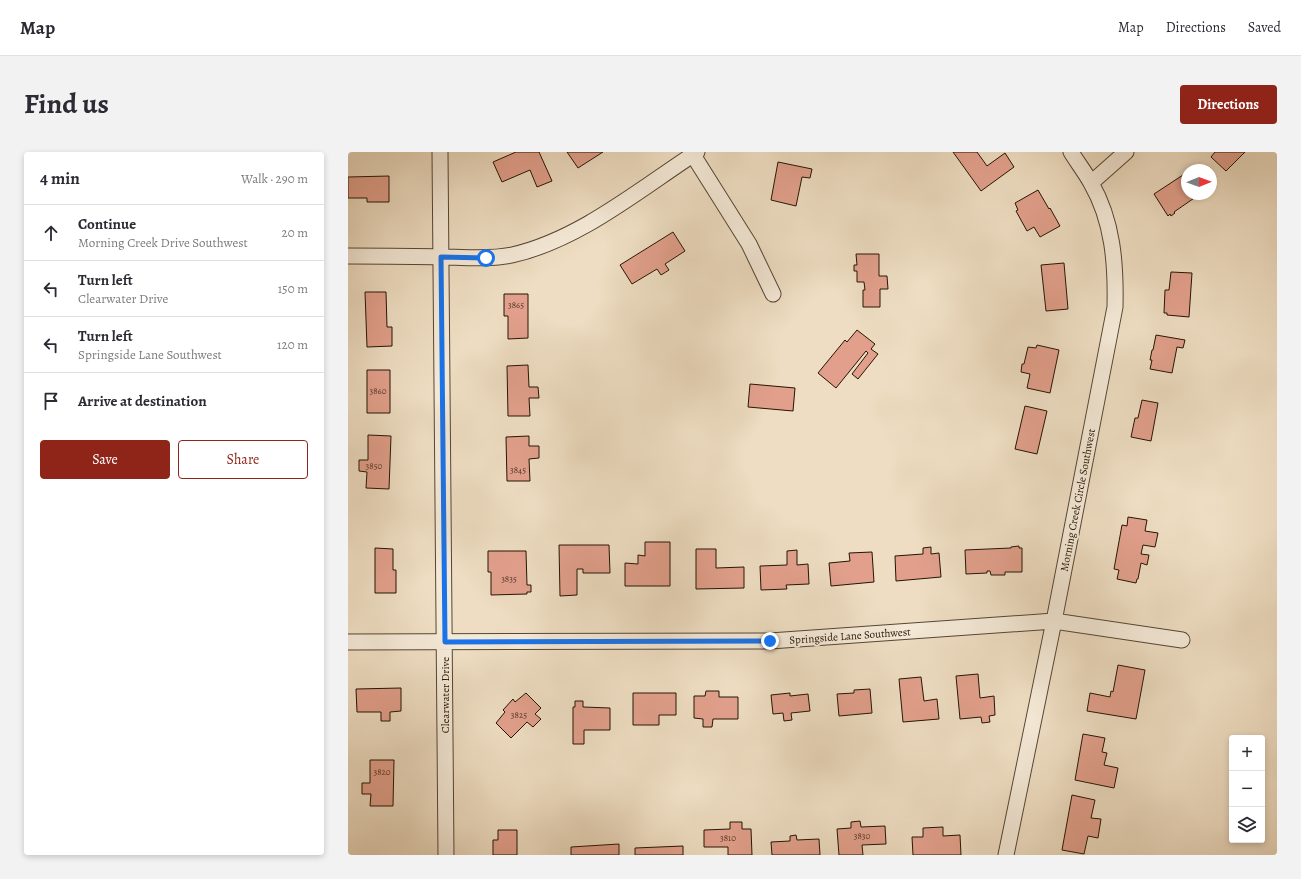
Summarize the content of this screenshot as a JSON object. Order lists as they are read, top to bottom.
{
  "streets": {
    "street": ["Morning Creek Circle Southwest", "Springside Lane Southwest", "Clearwater Drive"]
  },
  "crossings": [
    ["Morning Creek Circle Southwest", "Springside Lane Southwest"],
    ["Springside Lane Southwest", "Clearwater Drive"]
  ],
  "house_numbers": [
    "3865",
    "3860",
    "3850",
    "3845",
    "3835",
    "3825",
    "3820",
    "3830",
    "3810"
  ],
  "north": "right",
  "page": {
    "header": "Map",
    "nav": ["Map", "Directions", "Saved"],
    "title": "Find us",
    "buttons": [
      "Directions",
      ["Save", "Share"]
    ],
    "heading": ["4 min", "Walk · 290 m"],
    "list": [
      ["Continue", "Morning Creek Drive Southwest", "20 m"],
      ["Turn left", "Clearwater Drive", "150 m"],
      ["Turn left", "Springside Lane Southwest", "120 m"],
      "Arrive at destination"
    ],
    "map_buttons": ["+", "−"]
  }
}
